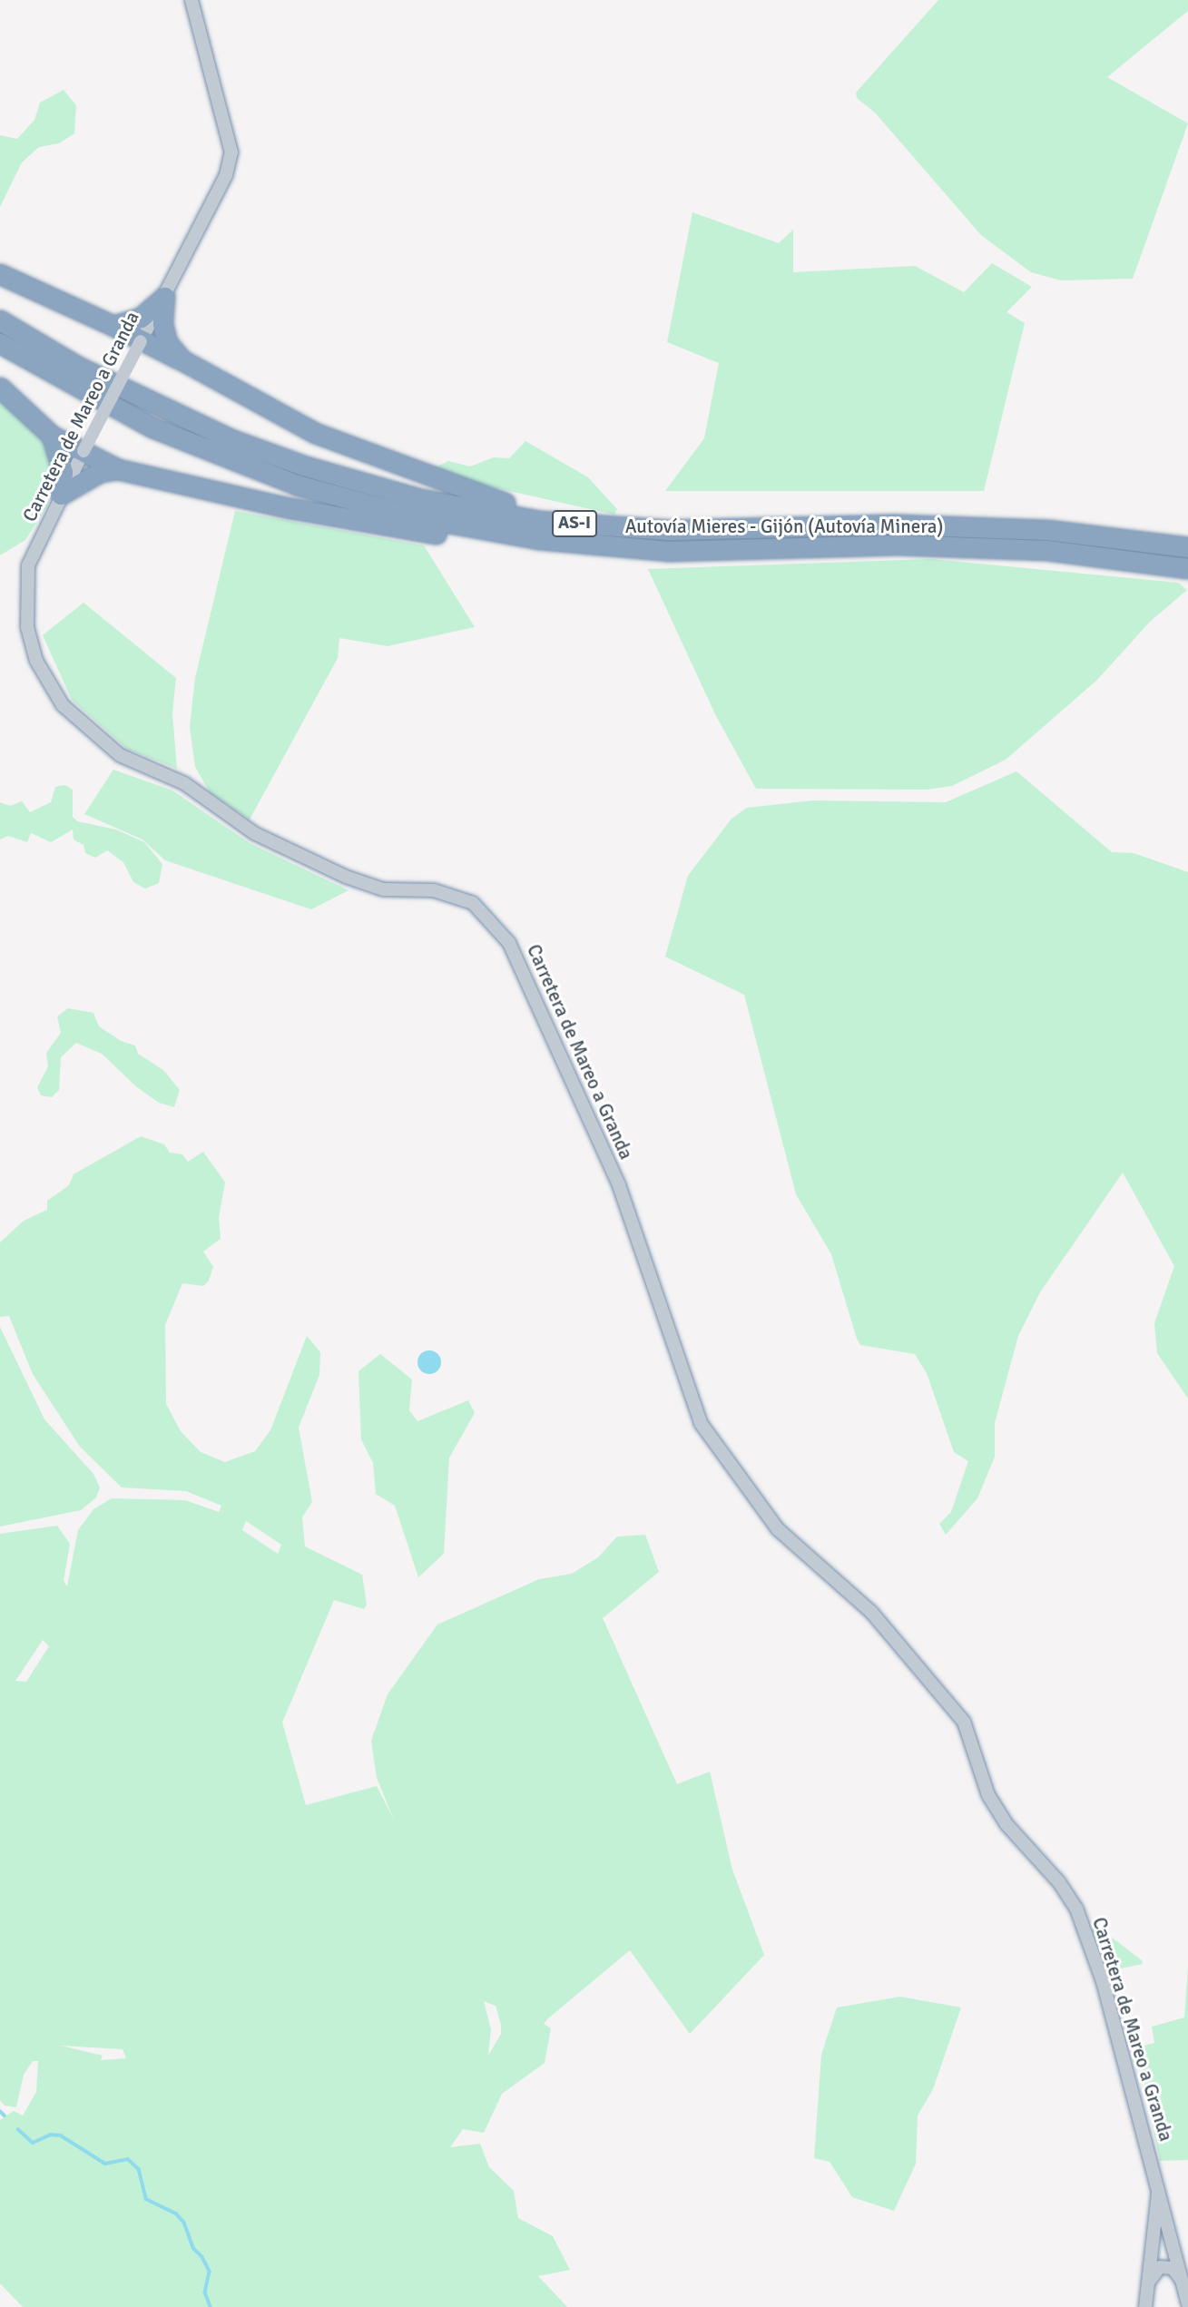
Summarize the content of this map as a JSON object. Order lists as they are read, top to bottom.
{
  "streets": {
    "highway": ["AS-I", "Autovía Mieres - Gijón (Autovía Minera)"],
    "street": ["Carretera de Mareo a Granda"]
  }
}
